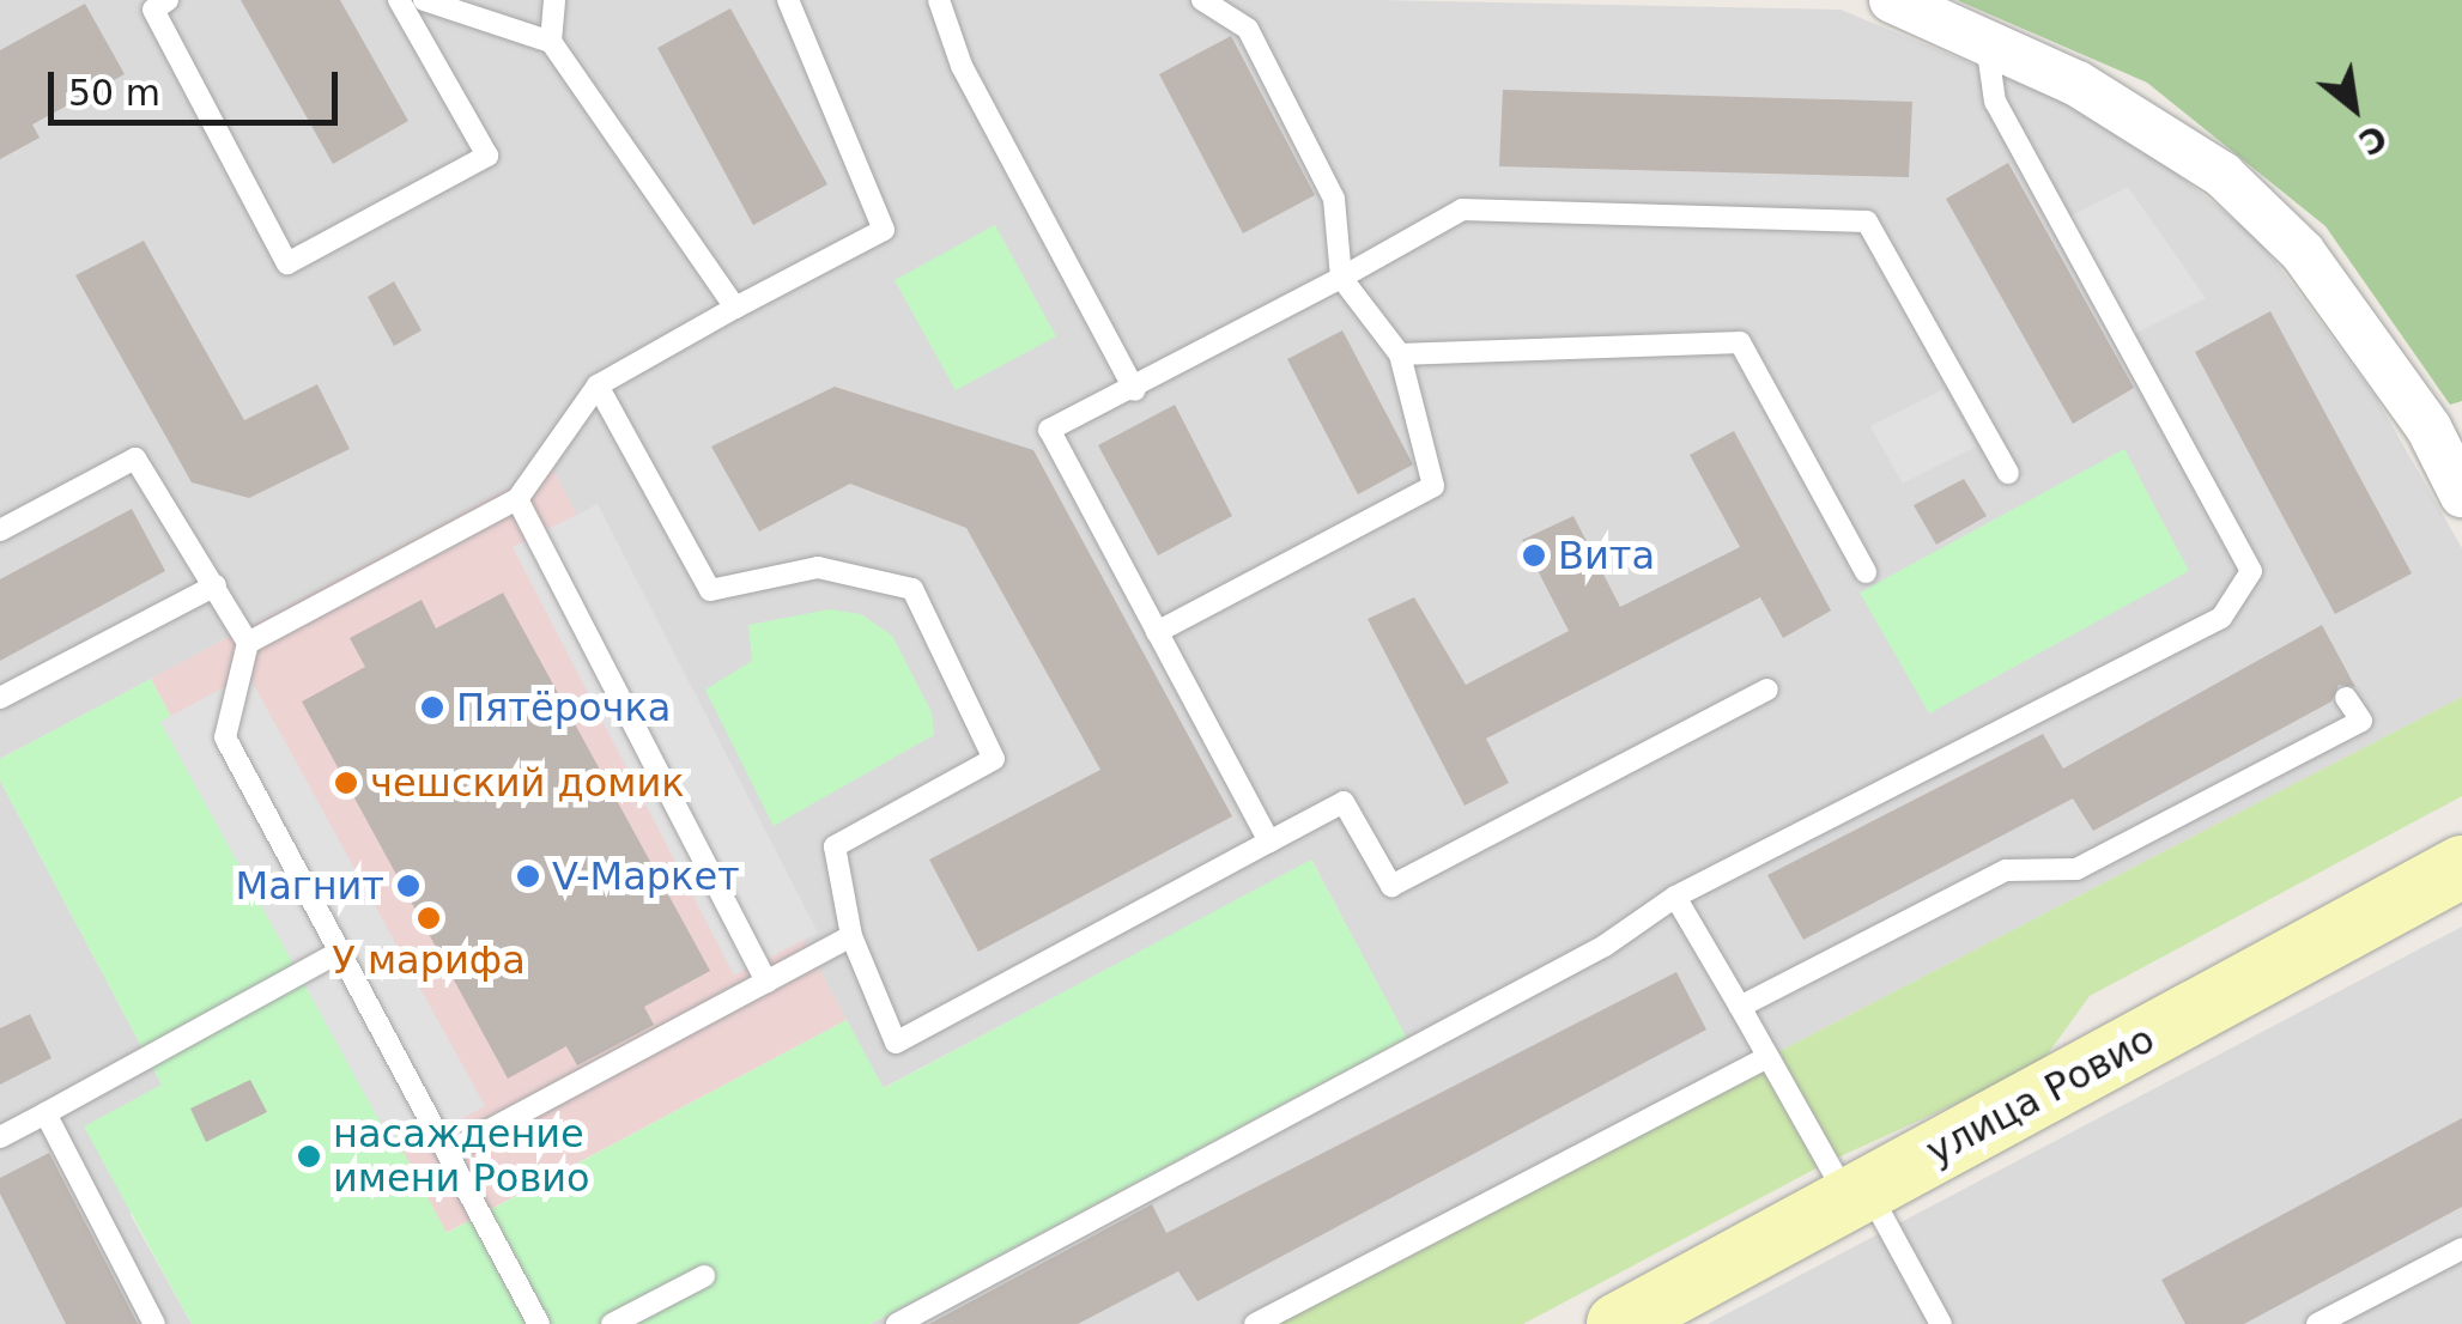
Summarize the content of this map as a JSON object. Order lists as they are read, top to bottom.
{
  "streets": {
    "main road": ["улица Ровио"]
  },
  "places": [
    "Вита",
    "Пятёрочка",
    "чешский домик",
    "V-Маркет",
    "Магнит",
    "У марифа",
    "насаждение имени Ровио"
  ],
  "scale_bar": "50 m",
  "north": "bottom right"
}
